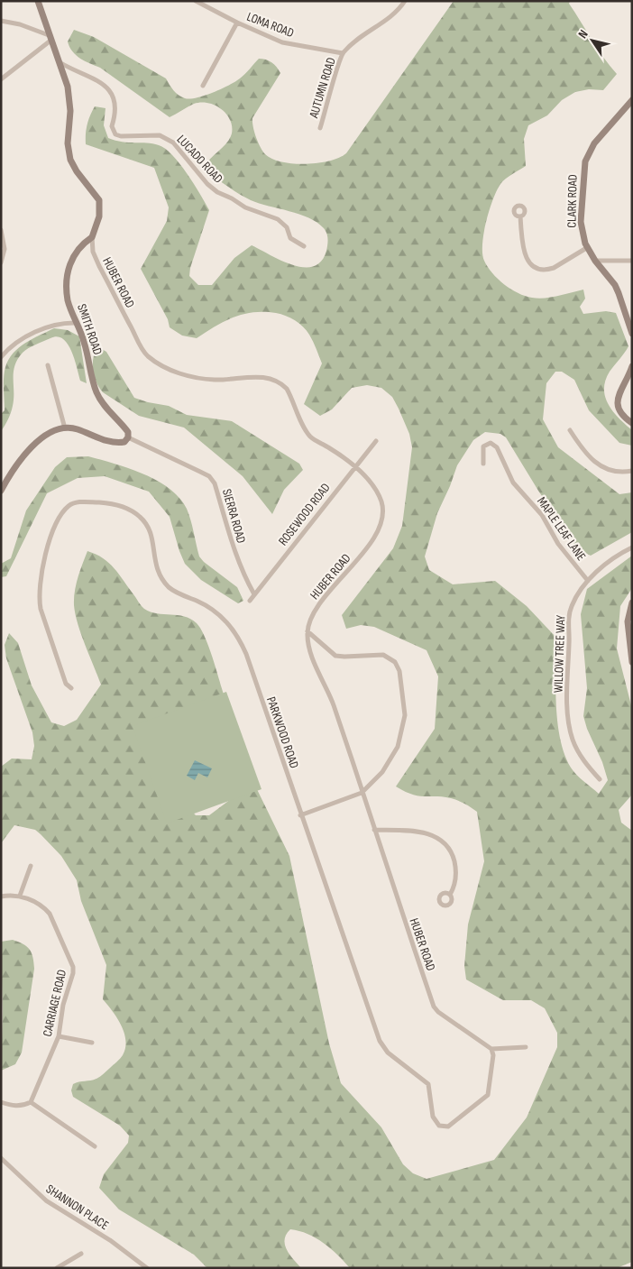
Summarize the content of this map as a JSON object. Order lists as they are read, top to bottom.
{
  "streets": {
    "street": [
      "LOMA ROAD",
      "AUTUMN ROAD",
      "LUCADO ROAD",
      "CLARK ROAD",
      "HUBER ROAD",
      "SMITH ROAD",
      "ROSEWOOD ROAD",
      "SIERRA ROAD",
      "MAPLE LEAF LANE",
      "WILLOW TREE WAY",
      "PARKWOOD ROAD",
      "CARRIAGE ROAD",
      "SHANNON PLACE"
    ]
  },
  "crossings": [
    ["LOMA ROAD", "AUTUMN ROAD"],
    ["LUCADO ROAD", "SMITH ROAD"],
    ["HUBER ROAD", "SMITH ROAD"],
    ["HUBER ROAD", "ROSEWOOD ROAD"],
    ["HUBER ROAD", "PARKWOOD ROAD"],
    ["SMITH ROAD", "SIERRA ROAD"],
    ["ROSEWOOD ROAD", "SIERRA ROAD"],
    ["MAPLE LEAF LANE", "WILLOW TREE WAY"]
  ],
  "north": "top left"
}
